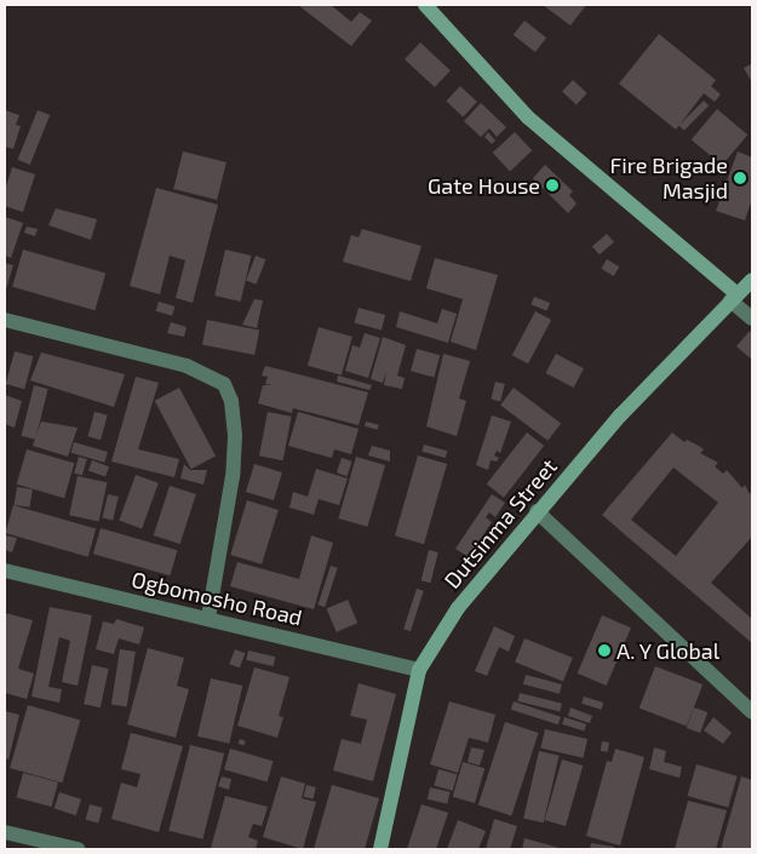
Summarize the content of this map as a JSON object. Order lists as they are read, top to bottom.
{
  "streets": {
    "street": ["Dutsinma Street", "Ogbomosho Road"]
  },
  "crossings": [
    ["Dutsinma Street", "Ogbomosho Road"]
  ],
  "places": ["Fire Brigade Masjid", "Gate House", "A. Y Global"]
}
